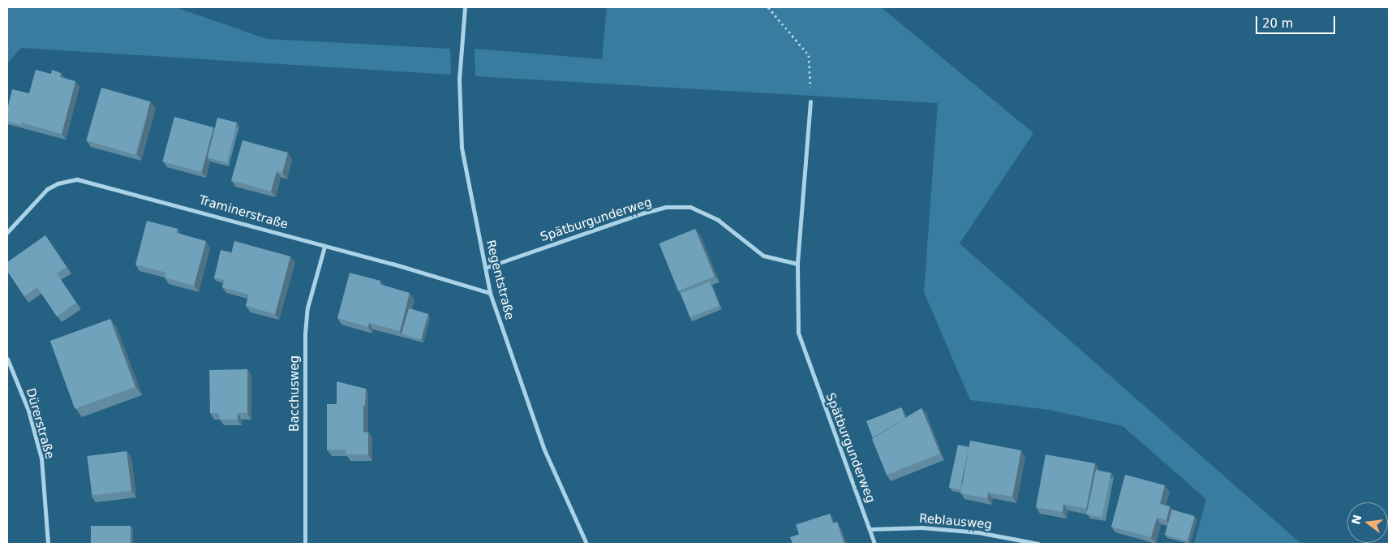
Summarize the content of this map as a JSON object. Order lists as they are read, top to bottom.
{
  "streets": {
    "street": [
      "Traminerstraße",
      "Spätburgunderweg",
      "Regentstraße",
      "Bacchusweg",
      "Dürerstraße",
      "Reblausweg"
    ]
  },
  "crossings": [
    ["Traminerstraße", "Regentstraße"],
    ["Traminerstraße", "Bacchusweg"],
    ["Spätburgunderweg", "Regentstraße"],
    ["Spätburgunderweg", "Reblausweg"]
  ],
  "scale_bar": "20 m",
  "north": "left"
}
